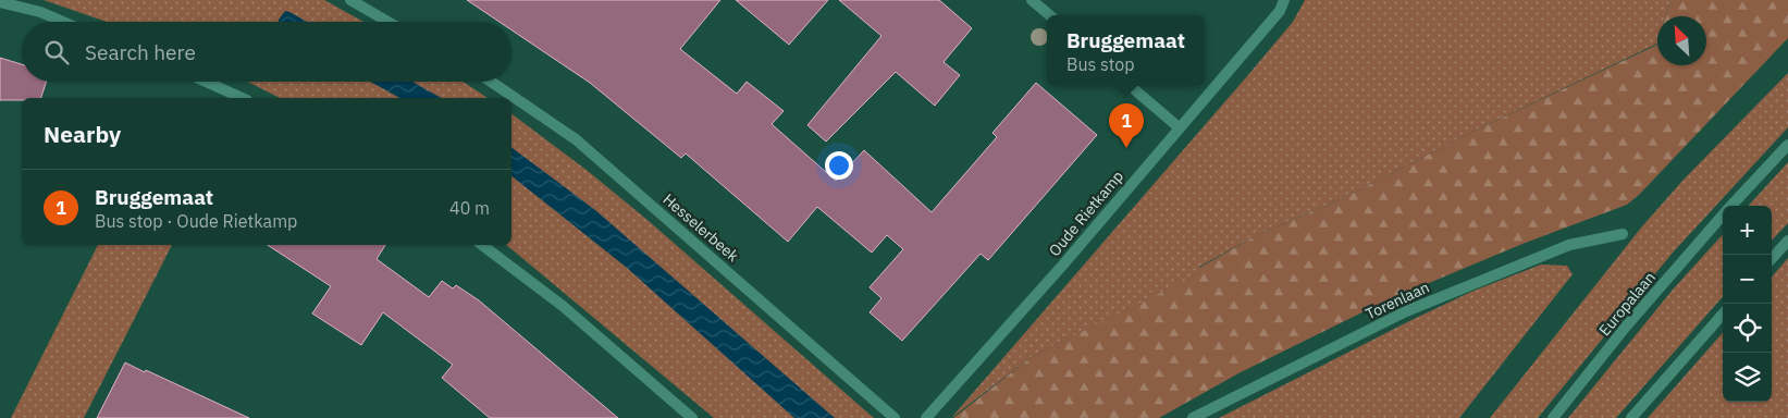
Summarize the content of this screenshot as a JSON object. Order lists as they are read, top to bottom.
{
  "streets": {
    "street": [
      "Oude Rietkamp",
      "Hesselerbeek",
      "Torenlaan",
      "Europalaan"
    ]
  },
  "north": "top left",
  "page": {
    "popup": ["Bruggemaat", "Bus stop"],
    "search": "Search here",
    "heading": "Nearby",
    "pins": "1",
    "list": [
      {
        "mark": "1",
        "name": "Bruggemaat",
        "note": "Bus stop · Oude Rietkamp",
        "value": "40 m"
      }
    ],
    "map_buttons": ["+", "−"]
  }
}
